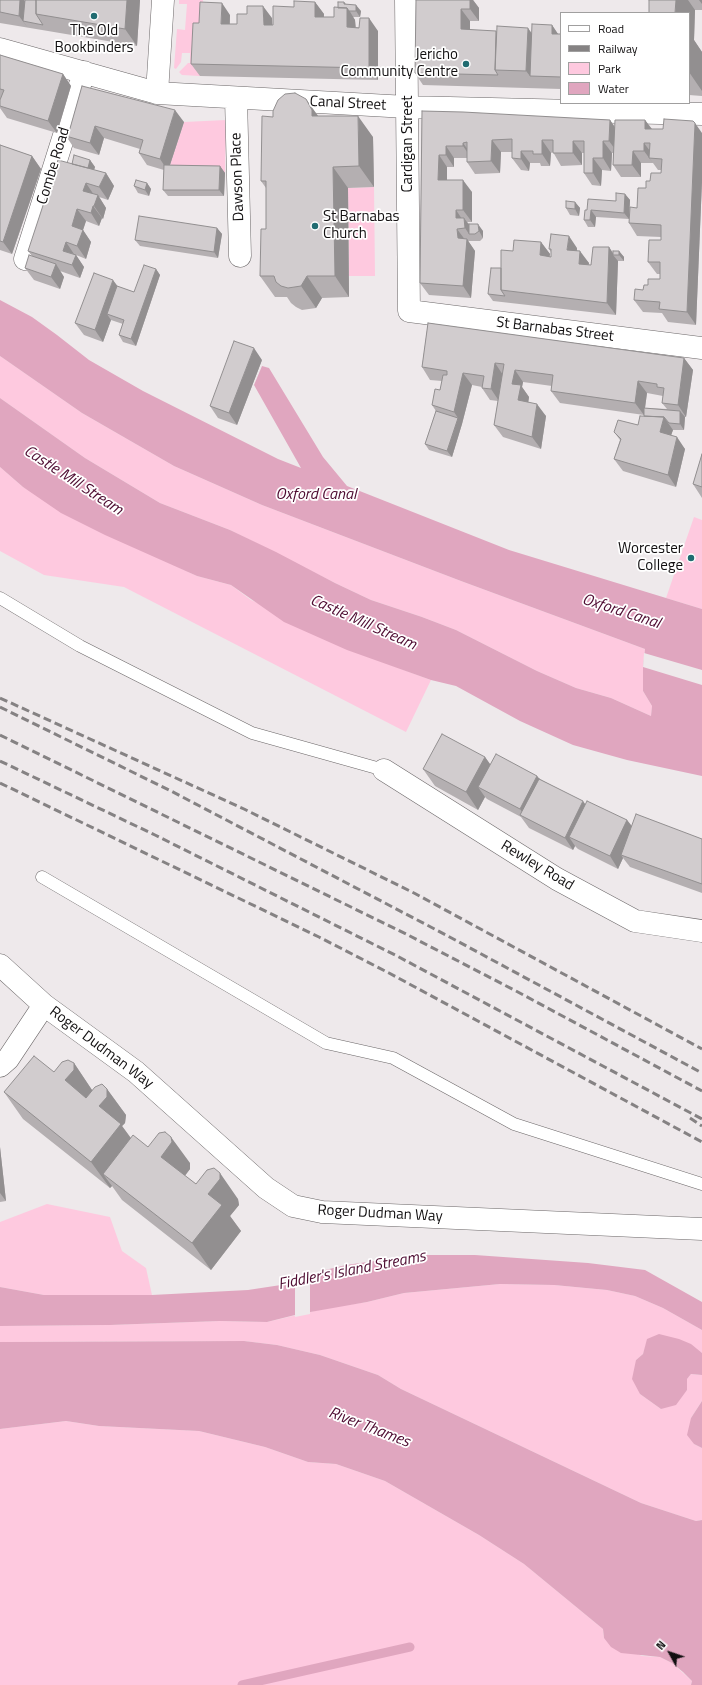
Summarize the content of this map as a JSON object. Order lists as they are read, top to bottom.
{
  "streets": {
    "street": [
      "Canal Street",
      "Cardigan Street",
      "Combe Road",
      "Dawson Place",
      "St Barnabas Street",
      "Rewley Road",
      "Roger Dudman Way"
    ]
  },
  "crossings": [
    ["Canal Street", "Cardigan Street"],
    ["Canal Street", "Combe Road"],
    ["Canal Street", "Dawson Place"],
    ["Cardigan Street", "St Barnabas Street"]
  ],
  "water": [
    "Castle Mill Stream",
    "Oxford Canal",
    "Fiddler's Island Streams",
    "River Thames"
  ],
  "places": [
    "The Old Bookbinders",
    "Jericho Community Centre",
    "St Barnabas Church",
    "Worcester College"
  ],
  "legend": [
    "Road",
    "Railway",
    "Park",
    "Water"
  ],
  "north": "top left"
}
